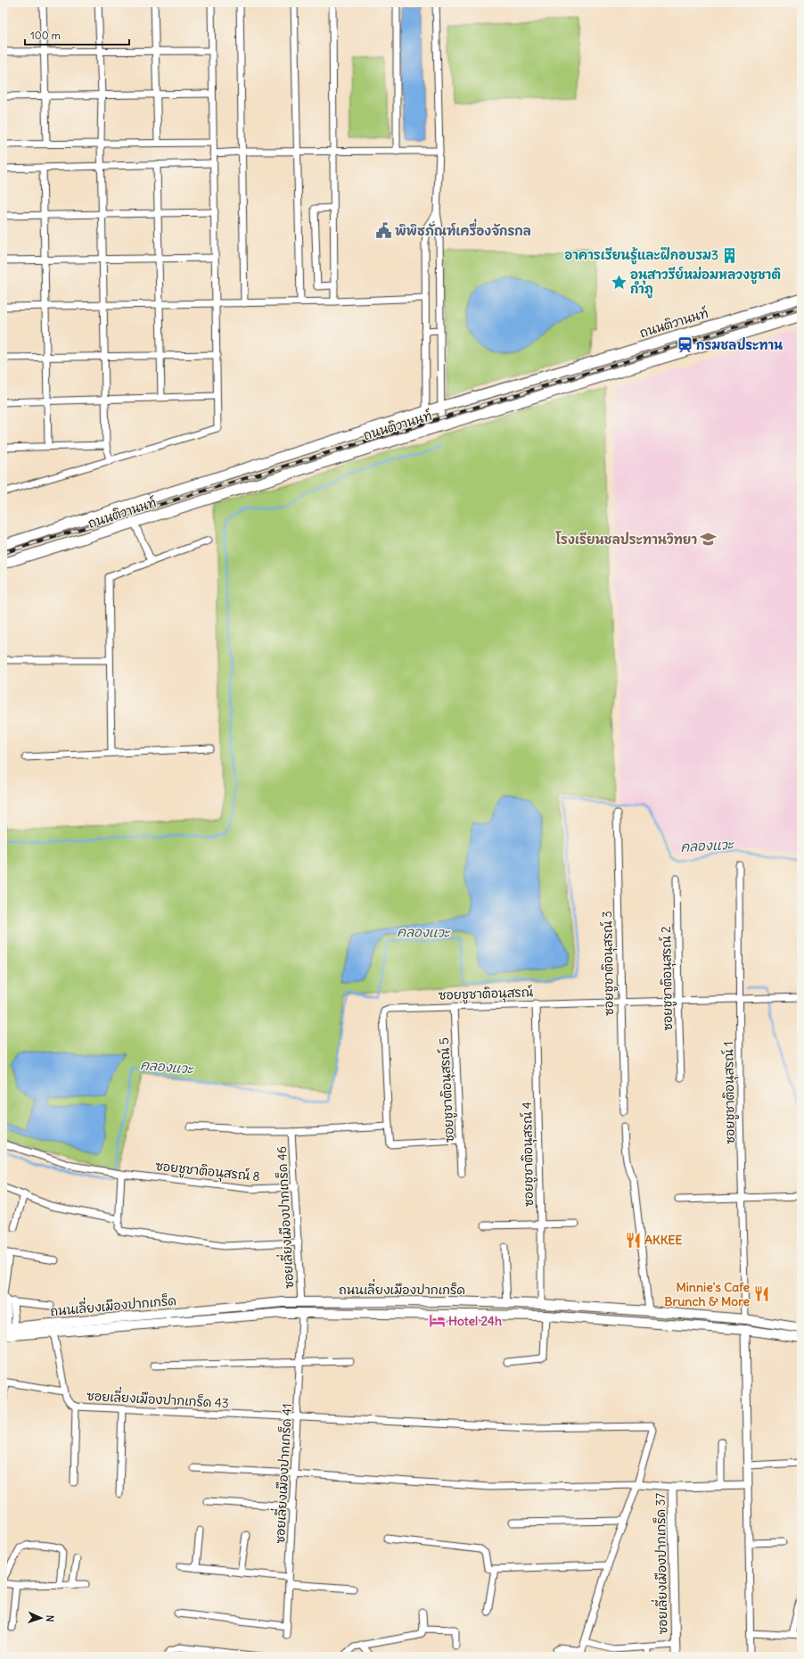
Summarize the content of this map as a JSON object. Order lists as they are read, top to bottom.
{
  "streets": {
    "main road": ["ถนนติวานนท์", "ถนนเลี่ยงเมืองปากเกร็ด"],
    "street": [
      "ซอยชูชาติอนุสรณ์ 3",
      "ซอยชูชาติอนุสรณ์ 2",
      "ซอยชูชาติอนุสรณ์",
      "ซอยชูชาติอนุสรณ์ 5",
      "ซอยชูชาติอนุสรณ์ 1",
      "ซอยชูชาติอนุสรณ์ 4",
      "ซอยชูชาติอนุสรณ์ 8",
      "ซอยเลี่ยงเมืองปากเกร็ด 46",
      "ซอยเลี่ยงเมืองปากเกร็ด 43",
      "ซอยเลี่ยงเมืองปากเกร็ด 41",
      "ซอยเลี่ยงเมืองปากเกร็ด 37"
    ]
  },
  "crossings": [
    ["ซอยชูชาติอนุสรณ์ 3", "ซอยชูชาติอนุสรณ์"],
    ["ซอยชูชาติอนุสรณ์ 2", "ซอยชูชาติอนุสรณ์"],
    ["ซอยชูชาติอนุสรณ์", "ซอยชูชาติอนุสรณ์ 5"],
    ["ซอยชูชาติอนุสรณ์", "ซอยชูชาติอนุสรณ์ 1"],
    ["ซอยชูชาติอนุสรณ์", "ซอยชูชาติอนุสรณ์ 4"],
    ["ซอยชูชาติอนุสรณ์ 1", "ถนนเลี่ยงเมืองปากเกร็ด"],
    ["ซอยชูชาติอนุสรณ์ 4", "ถนนเลี่ยงเมืองปากเกร็ด"],
    ["ซอยชูชาติอนุสรณ์ 8", "ซอยเลี่ยงเมืองปากเกร็ด 46"],
    ["ซอยเลี่ยงเมืองปากเกร็ด 46", "ถนนเลี่ยงเมืองปากเกร็ด"],
    ["ถนนเลี่ยงเมืองปากเกร็ด", "ซอยเลี่ยงเมืองปากเกร็ด 43"],
    ["ถนนเลี่ยงเมืองปากเกร็ด", "ซอยเลี่ยงเมืองปากเกร็ด 41"],
    ["ซอยเลี่ยงเมืองปากเกร็ด 43", "ซอยเลี่ยงเมืองปากเกร็ด 41"]
  ],
  "water": ["คลองแวะ"],
  "places": {
    "public building": ["พิพิธภัณฑ์เครื่องจักรกล"],
    "building": ["อาคารเรียนรู้และฝึกอบรม3"],
    "place": ["อนุสาวรีย์หม่อมหลวงชูชาติ กำภู"],
    "station": ["กรมชลประทาน"],
    "school or university": ["โรงเรียนชลประทานวิทยา"],
    "restaurant": ["AKKEE", "Minnie's Cafe Brunch & More"],
    "hotel": ["Hotel 24h"]
  },
  "scale_bar": "100 m",
  "north": "right"
}
